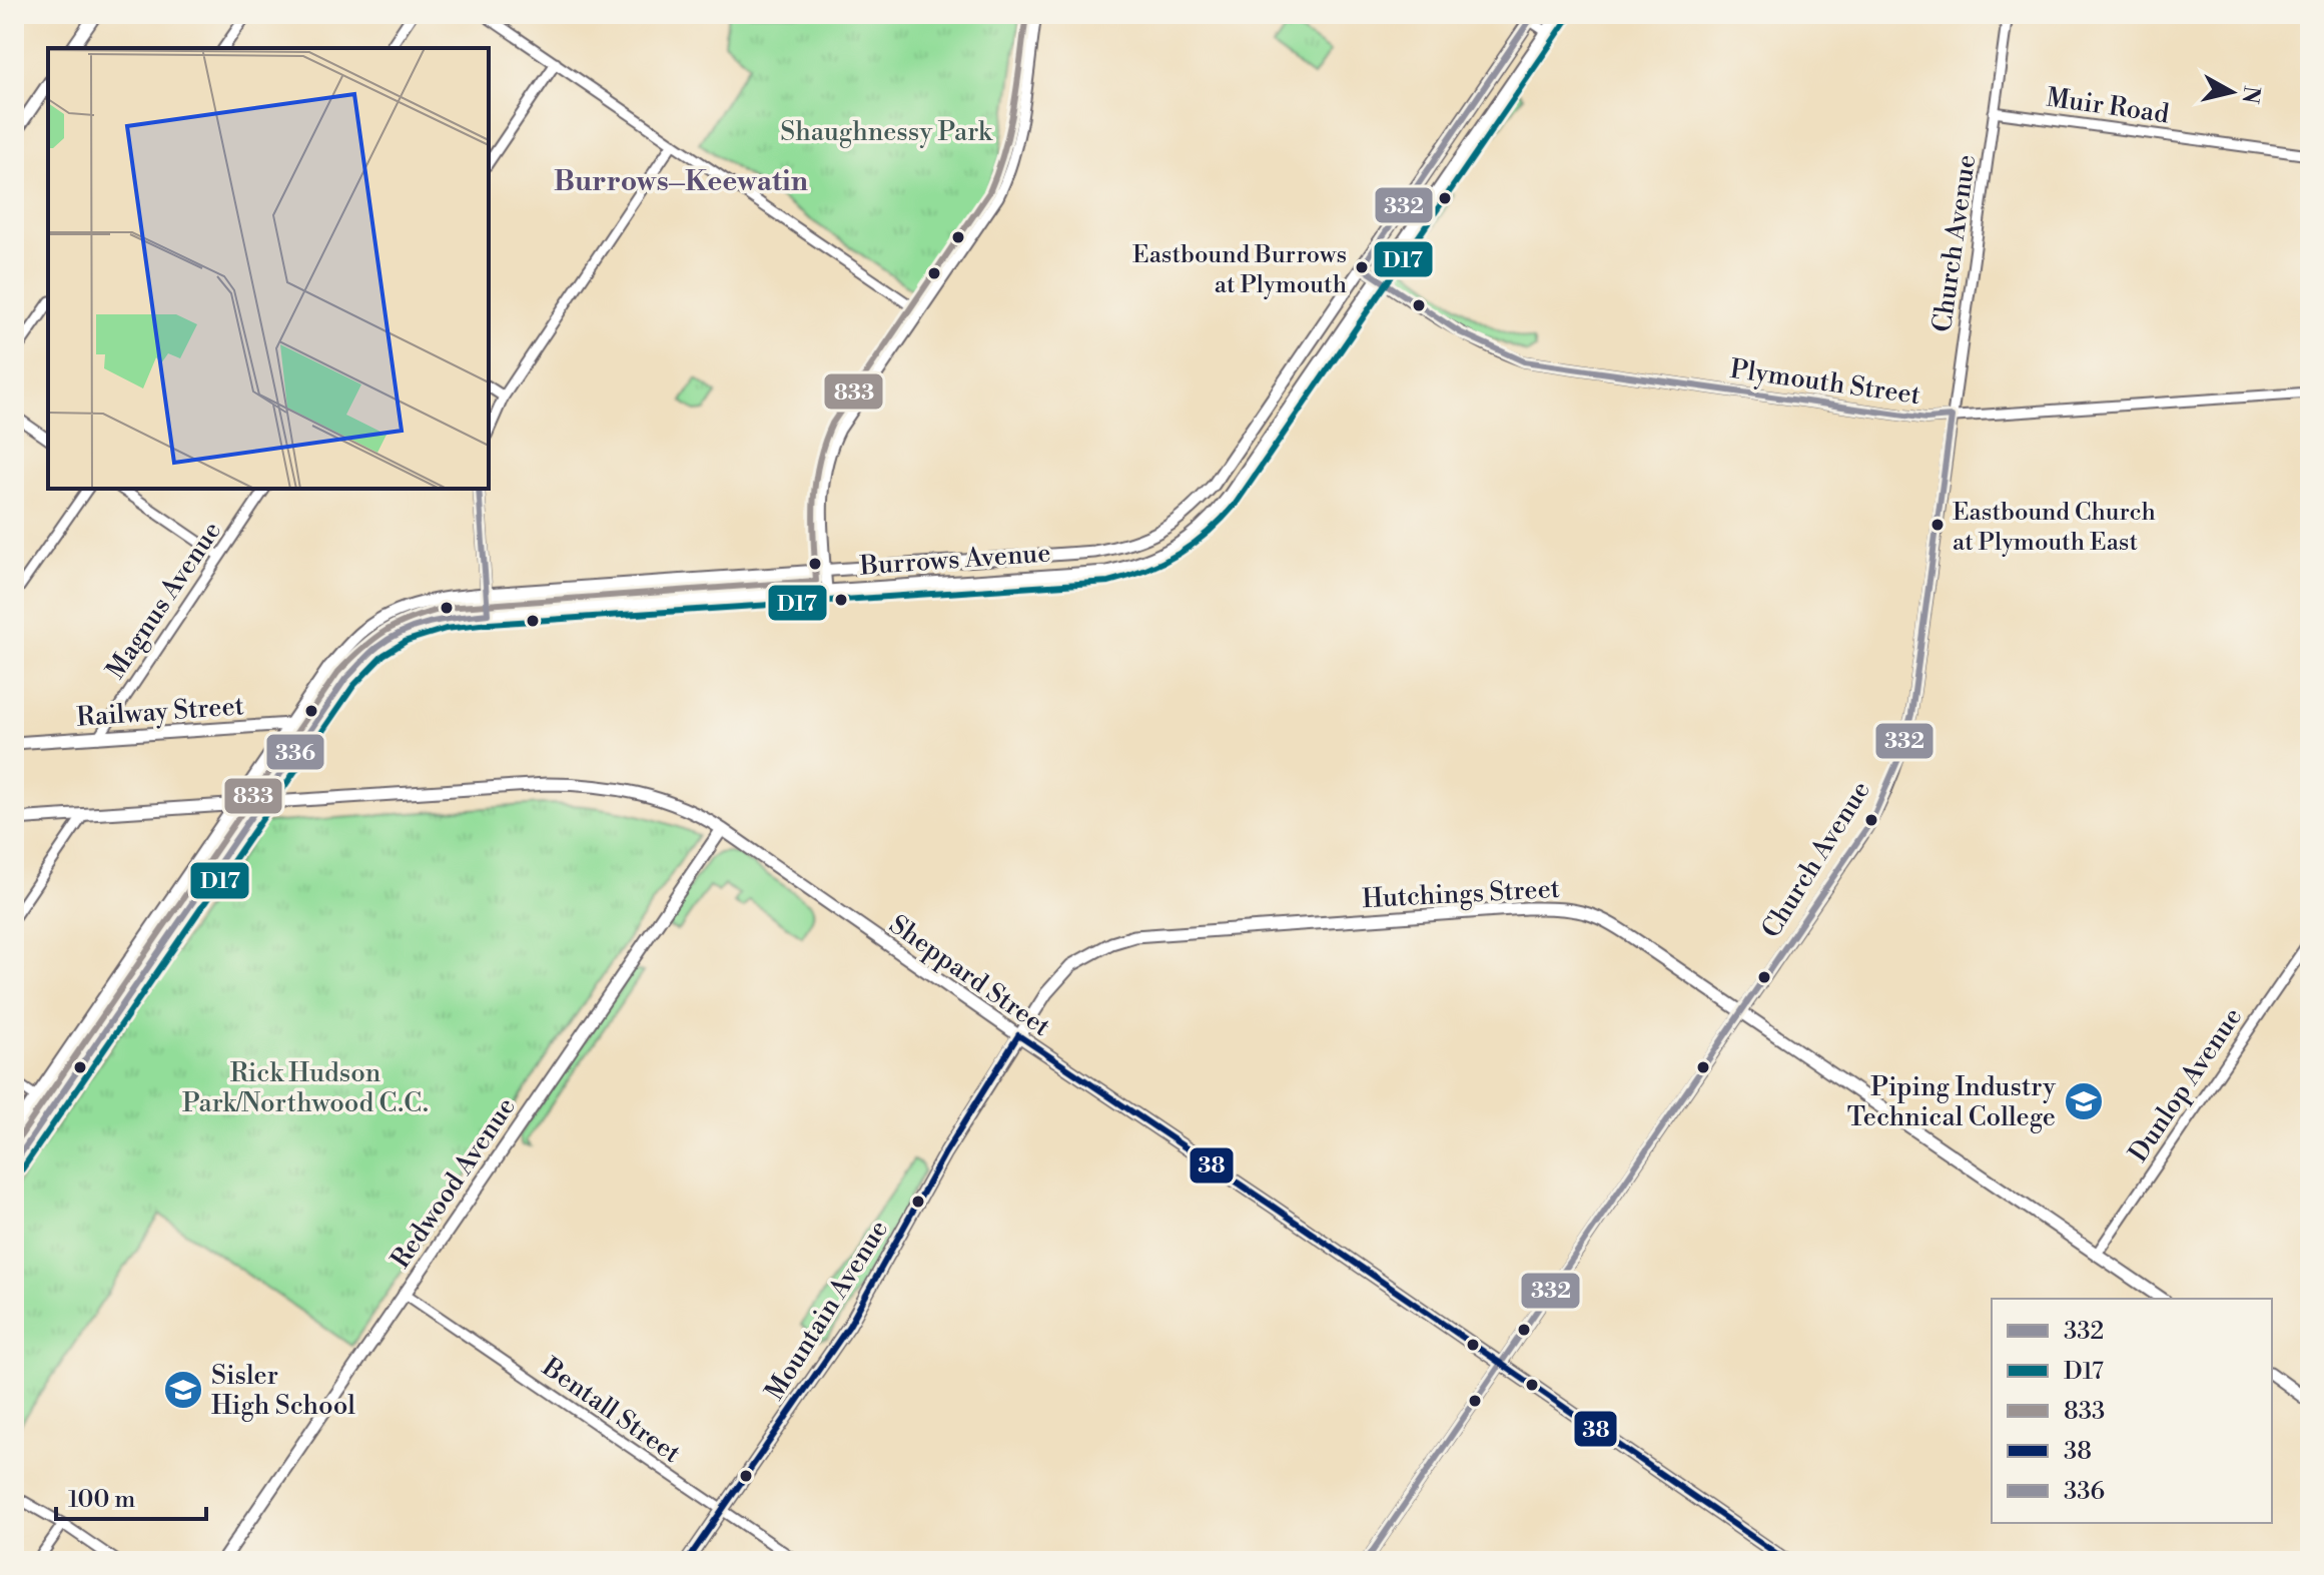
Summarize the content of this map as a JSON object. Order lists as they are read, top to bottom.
{
  "streets": {
    "street": [
      "Muir Road",
      "Church Avenue",
      "Plymouth Street",
      "Burrows Avenue",
      "Magnus Avenue",
      "Railway Street",
      "Hutchings Street",
      "Sheppard Street",
      "Dunlop Avenue",
      "Redwood Avenue",
      "Mountain Avenue",
      "Bentall Street"
    ]
  },
  "crossings": [
    ["Muir Road", "Church Avenue"],
    ["Church Avenue", "Plymouth Street"],
    ["Church Avenue", "Hutchings Street"],
    ["Church Avenue", "Sheppard Street"],
    ["Plymouth Street", "Burrows Avenue"],
    ["Burrows Avenue", "Railway Street"],
    ["Burrows Avenue", "Sheppard Street"],
    ["Magnus Avenue", "Railway Street"],
    ["Hutchings Street", "Sheppard Street"],
    ["Hutchings Street", "Dunlop Avenue"],
    ["Hutchings Street", "Mountain Avenue"],
    ["Sheppard Street", "Redwood Avenue"],
    ["Sheppard Street", "Mountain Avenue"],
    ["Redwood Avenue", "Bentall Street"],
    ["Mountain Avenue", "Bentall Street"]
  ],
  "districts": ["Burrows–Keewatin"],
  "parks": ["Shaughnessy Park", "Rick Hudson Park/Northwood C.C."],
  "places": {
    "other": ["Eastbound Burrows at Plymouth", "Eastbound Church at Plymouth East"],
    "school or university": ["Piping Industry Technical College", "Sisler High School"]
  },
  "lines": [
    "transit line 332",
    "transit line 833",
    "transit line D17",
    "transit line 336",
    "transit line 38"
  ],
  "legend": [
    "332",
    "D17",
    "833",
    "38",
    "336"
  ],
  "scale_bar": "100 m",
  "north": "right"
}
